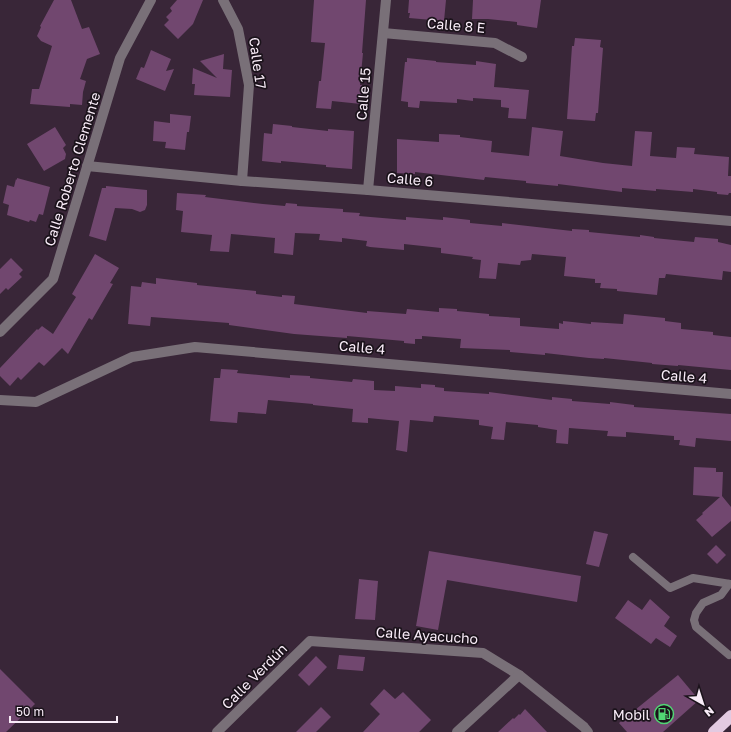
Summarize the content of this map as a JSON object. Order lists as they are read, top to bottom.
{
  "streets": {
    "street": [
      "Calle 8 E",
      "Calle 17",
      "Calle 15",
      "Calle Roberto Clemente",
      "Calle 6",
      "Calle 4",
      "Calle Ayacucho",
      "Calle Verdún"
    ]
  },
  "crossings": [
    ["Calle 8 E", "Calle 15"],
    ["Calle 17", "Calle 6"],
    ["Calle 15", "Calle 6"],
    ["Calle Roberto Clemente", "Calle 6"],
    ["Calle Ayacucho", "Calle Verdún"]
  ],
  "places": {
    "fuel station": ["Mobil"]
  },
  "scale_bar": "50 m",
  "north": "bottom right"
}
